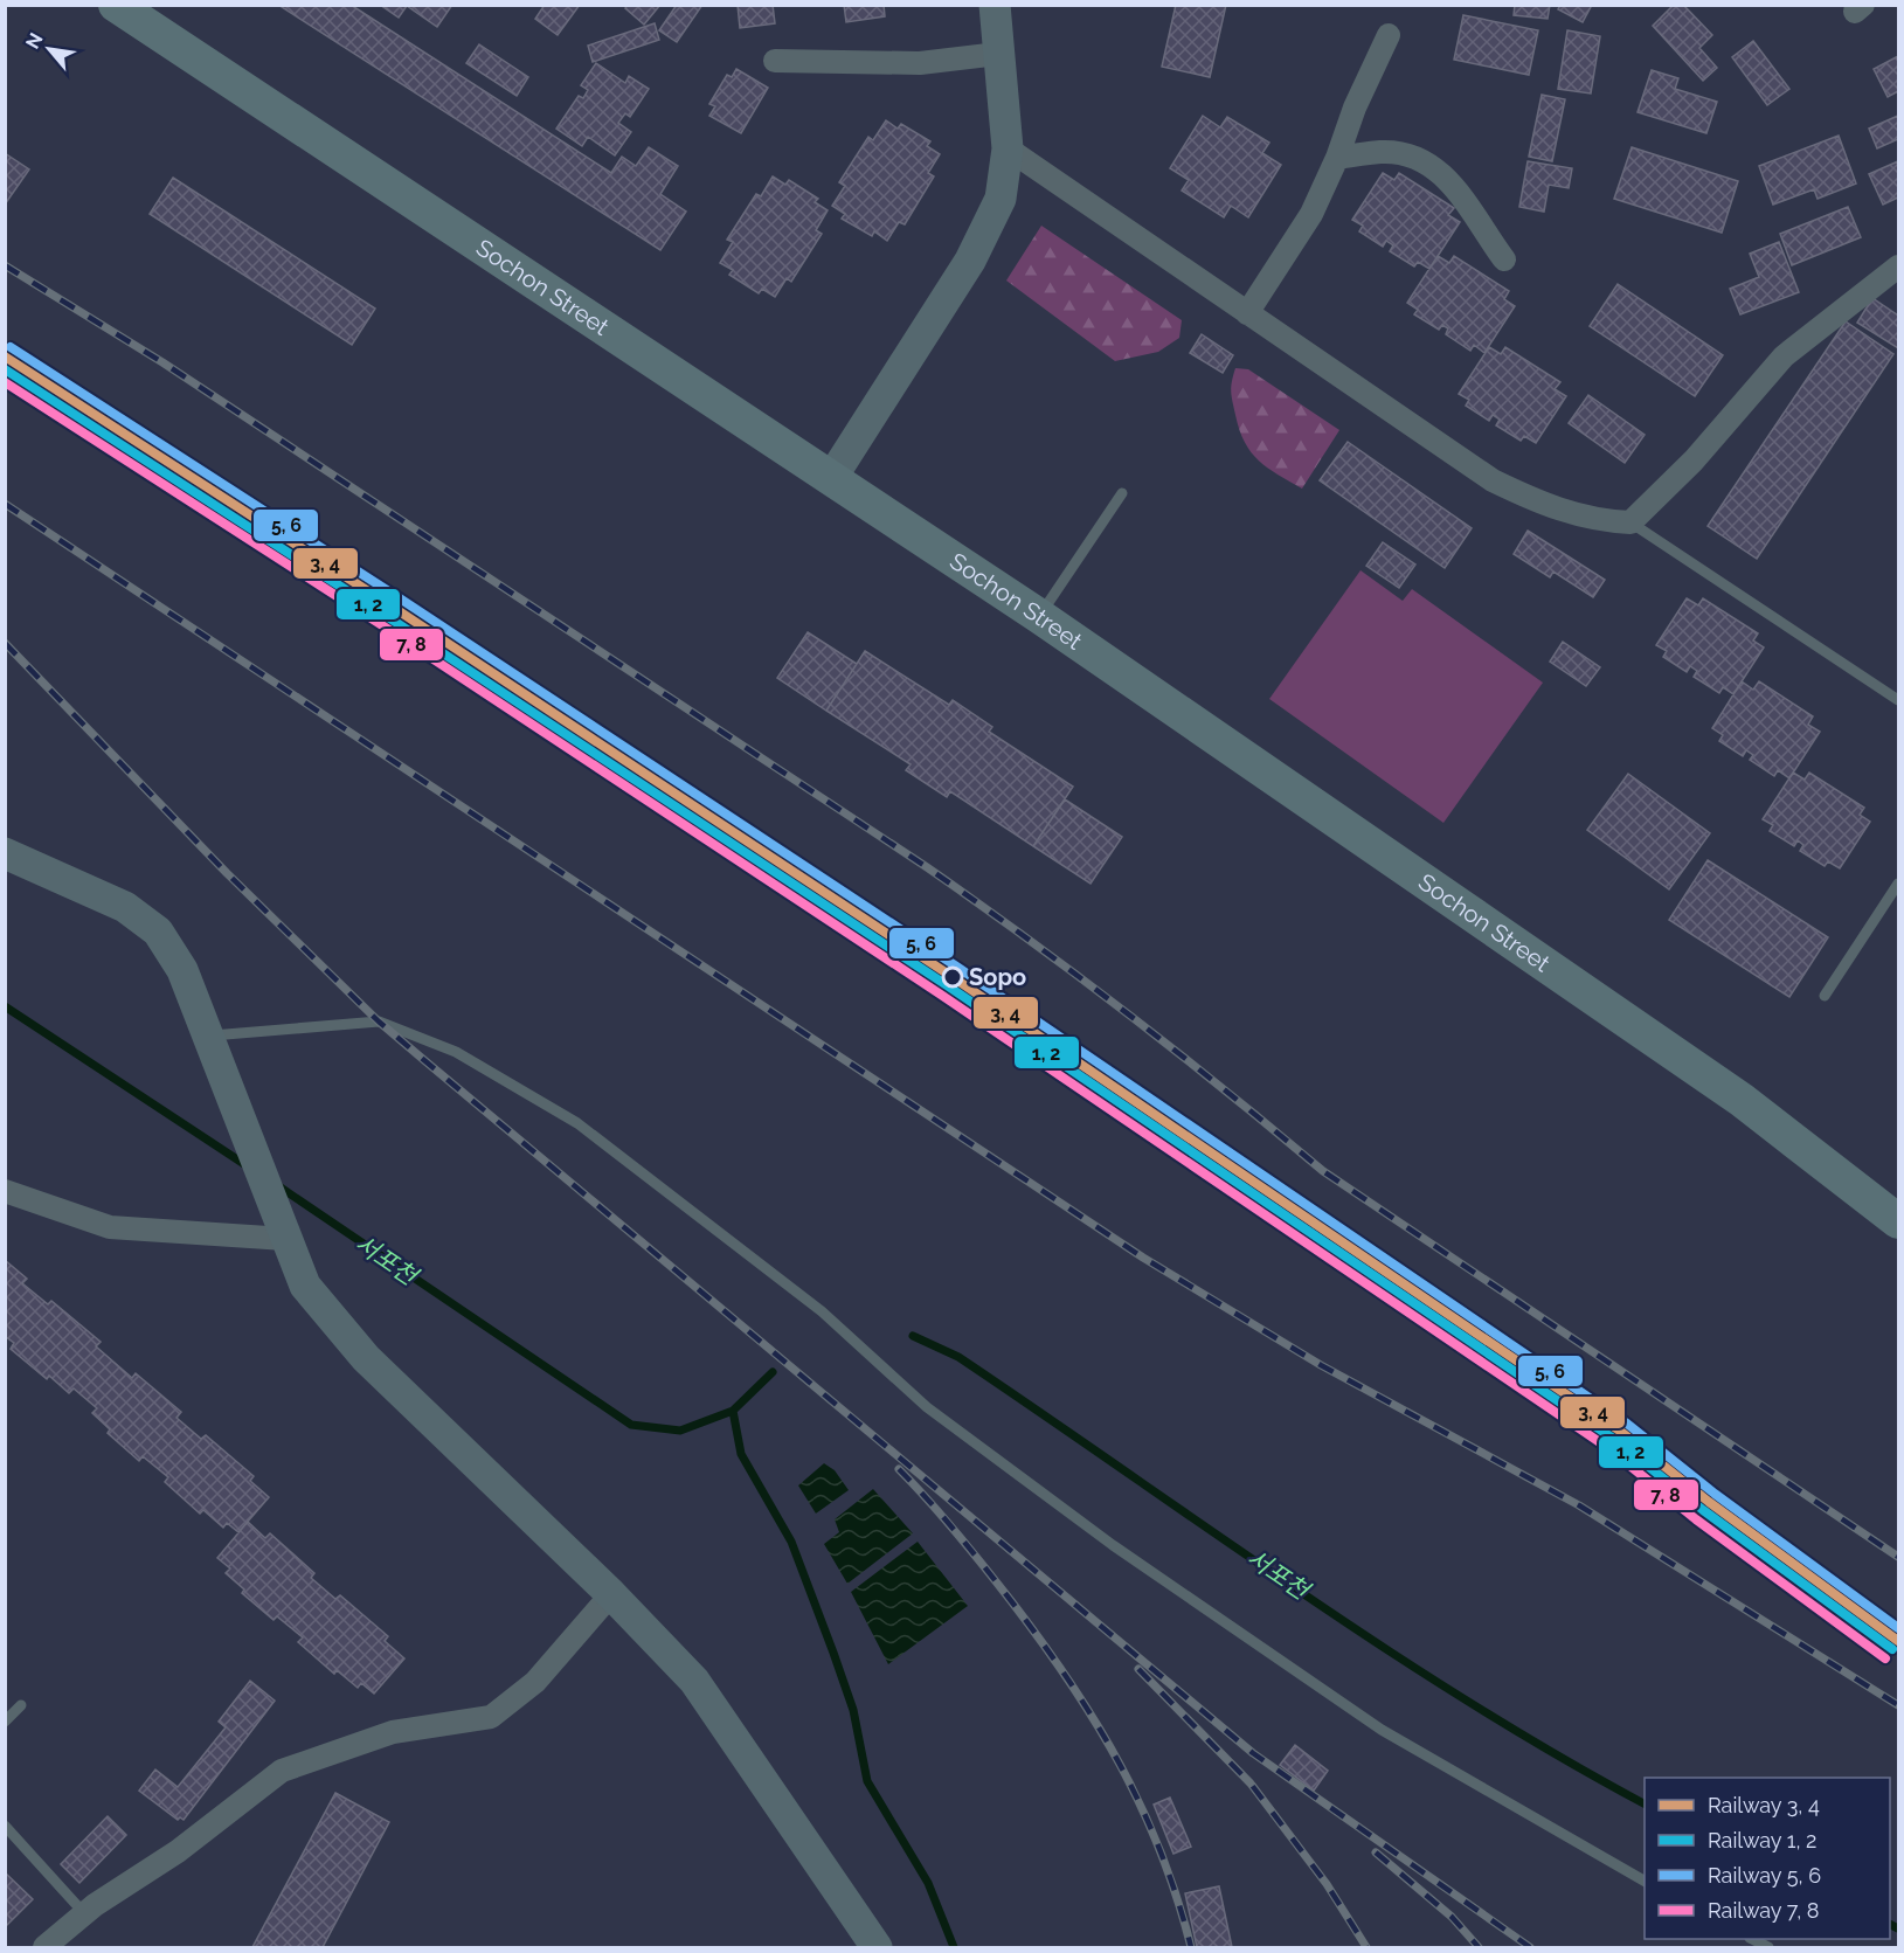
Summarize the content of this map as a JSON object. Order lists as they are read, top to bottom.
{
  "streets": {
    "main road": ["Sochon Street"]
  },
  "water": ["서포천"],
  "places": ["Sopo"],
  "legend": [
    "Railway 3, 4",
    "Railway 1, 2",
    "Railway 5, 6",
    "Railway 7, 8"
  ],
  "north": "top left"
}
